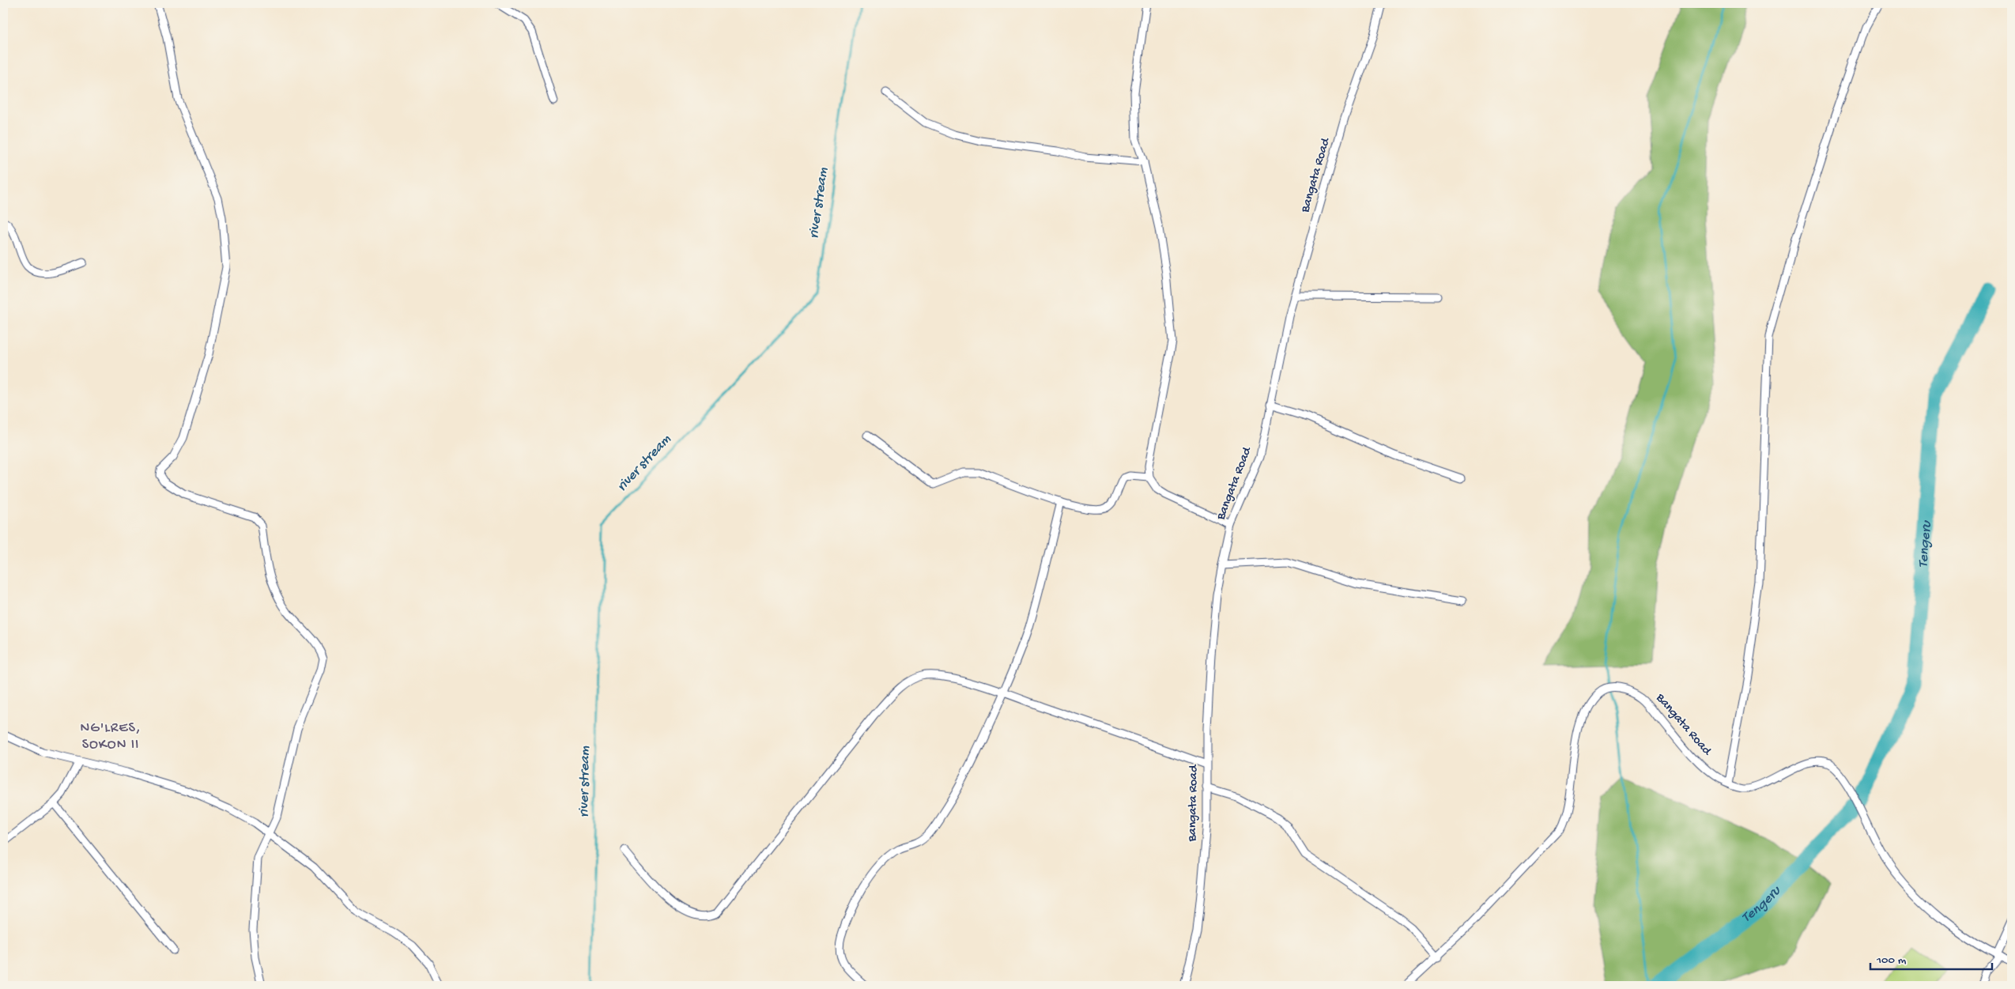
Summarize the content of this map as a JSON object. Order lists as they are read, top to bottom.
{
  "streets": {
    "street": ["Bangata Road"]
  },
  "districts": ["NG'LRES, SOKON II"],
  "water": ["river stream", "Tengeru"],
  "scale_bar": "100 m"
}
